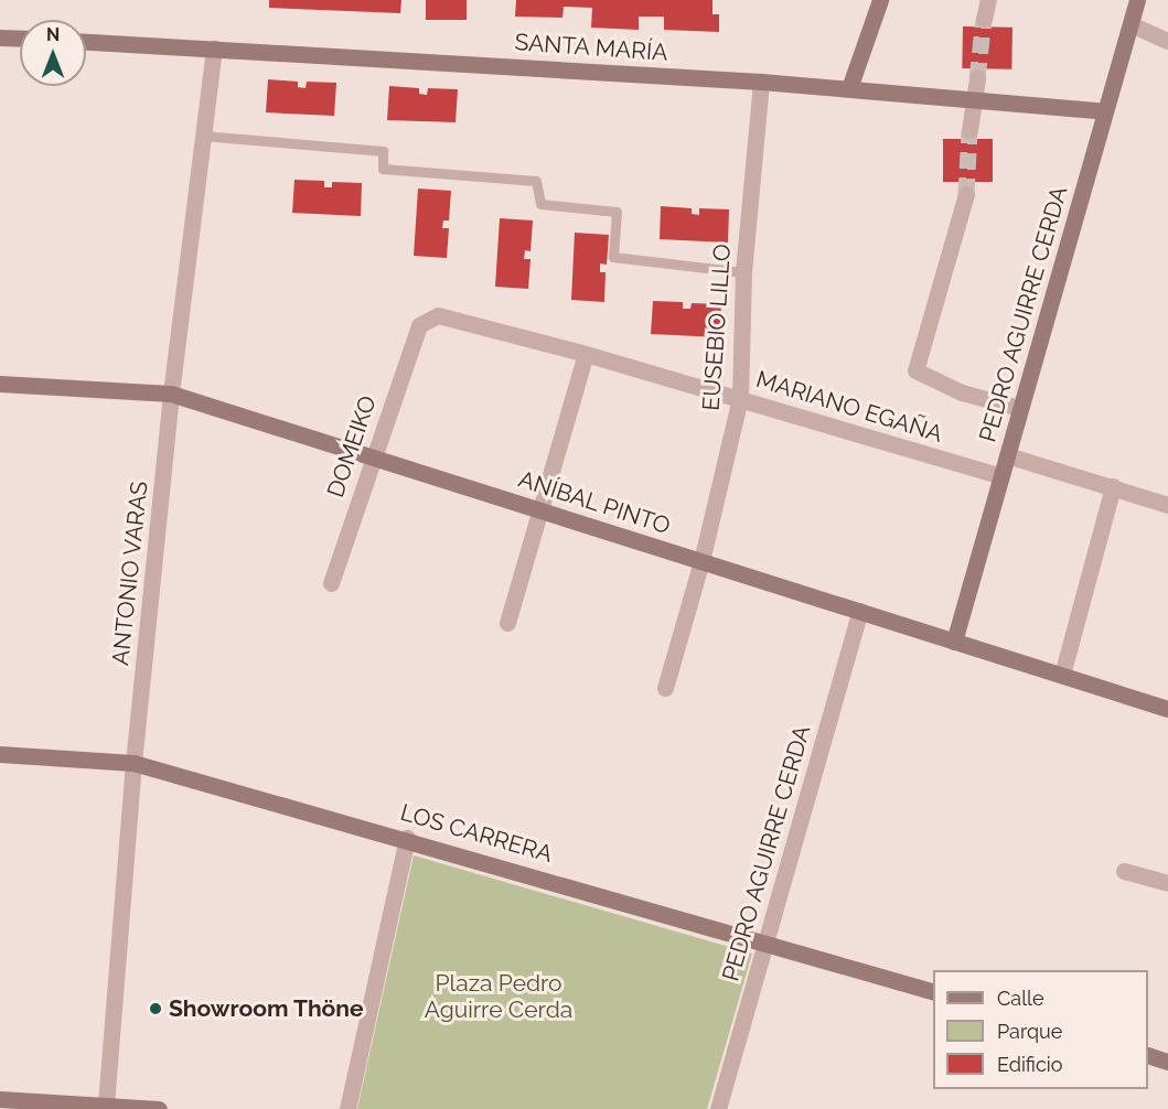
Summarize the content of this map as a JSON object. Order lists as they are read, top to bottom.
{
  "streets": {
    "street": [
      "SANTA MARÍA",
      "PEDRO AGUIRRE CERDA",
      "EUSEBIO LILLO",
      "MARIANO EGAÑA",
      "DOMEIKO",
      "ANÍBAL PINTO",
      "ANTONIO VARAS",
      "LOS CARRERA"
    ]
  },
  "crossings": [
    ["SANTA MARÍA", "PEDRO AGUIRRE CERDA"],
    ["SANTA MARÍA", "EUSEBIO LILLO"],
    ["SANTA MARÍA", "ANTONIO VARAS"],
    ["PEDRO AGUIRRE CERDA", "MARIANO EGAÑA"],
    ["PEDRO AGUIRRE CERDA", "ANÍBAL PINTO"],
    ["PEDRO AGUIRRE CERDA", "LOS CARRERA"],
    ["EUSEBIO LILLO", "MARIANO EGAÑA"],
    ["EUSEBIO LILLO", "ANÍBAL PINTO"],
    ["MARIANO EGAÑA", "DOMEIKO"],
    ["DOMEIKO", "ANÍBAL PINTO"],
    ["ANÍBAL PINTO", "ANTONIO VARAS"],
    ["ANTONIO VARAS", "LOS CARRERA"]
  ],
  "parks": ["Plaza Pedro Aguirre Cerda"],
  "places": ["Showroom Thöne"],
  "legend": ["Calle", "Parque", "Edificio"],
  "north": "top"
}
